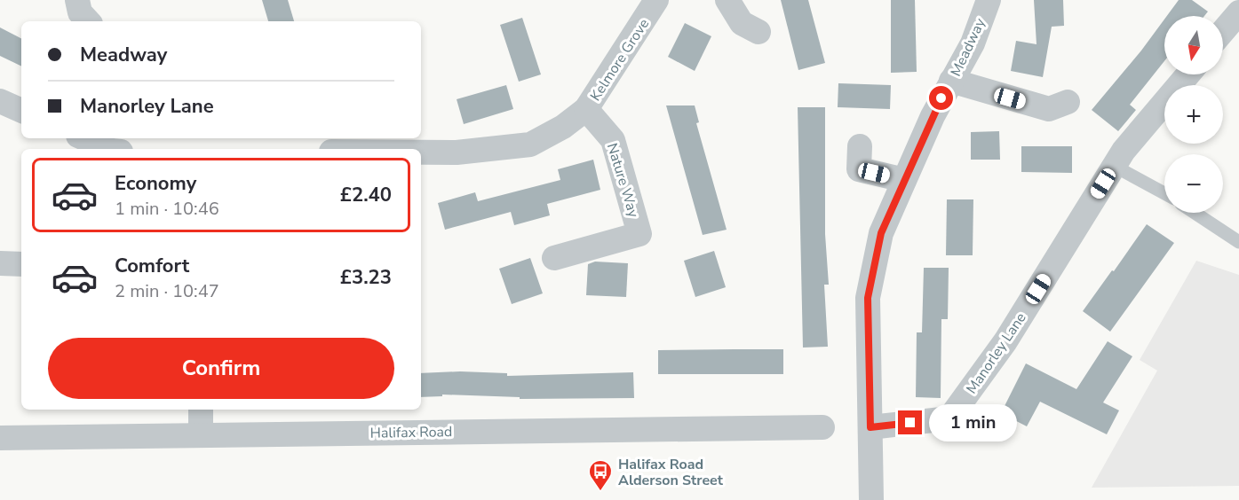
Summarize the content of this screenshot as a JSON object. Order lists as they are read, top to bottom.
{
  "streets": {
    "street": [
      "Meadway",
      "Kelmore Grove",
      "Nature Way",
      "Manorley Lane",
      "Halifax Road"
    ]
  },
  "crossings": [
    ["Meadway", "Manorley Lane"],
    ["Kelmore Grove", "Nature Way"]
  ],
  "places": {
    "bus stop": ["Halifax Road Alderson Street"]
  },
  "north": "bottom",
  "page": {
    "map_buttons": ["+", "−"],
    "banner": ["Meadway", "Manorley Lane"],
    "list": [
      {
        "name": "Economy",
        "note": "1 min · 10:46",
        "value": "£2.40"
      },
      {
        "name": "Comfort",
        "note": "2 min · 10:47",
        "value": "£3.23"
      }
    ],
    "buttons": "Confirm",
    "bubble": "1 min"
  }
}
